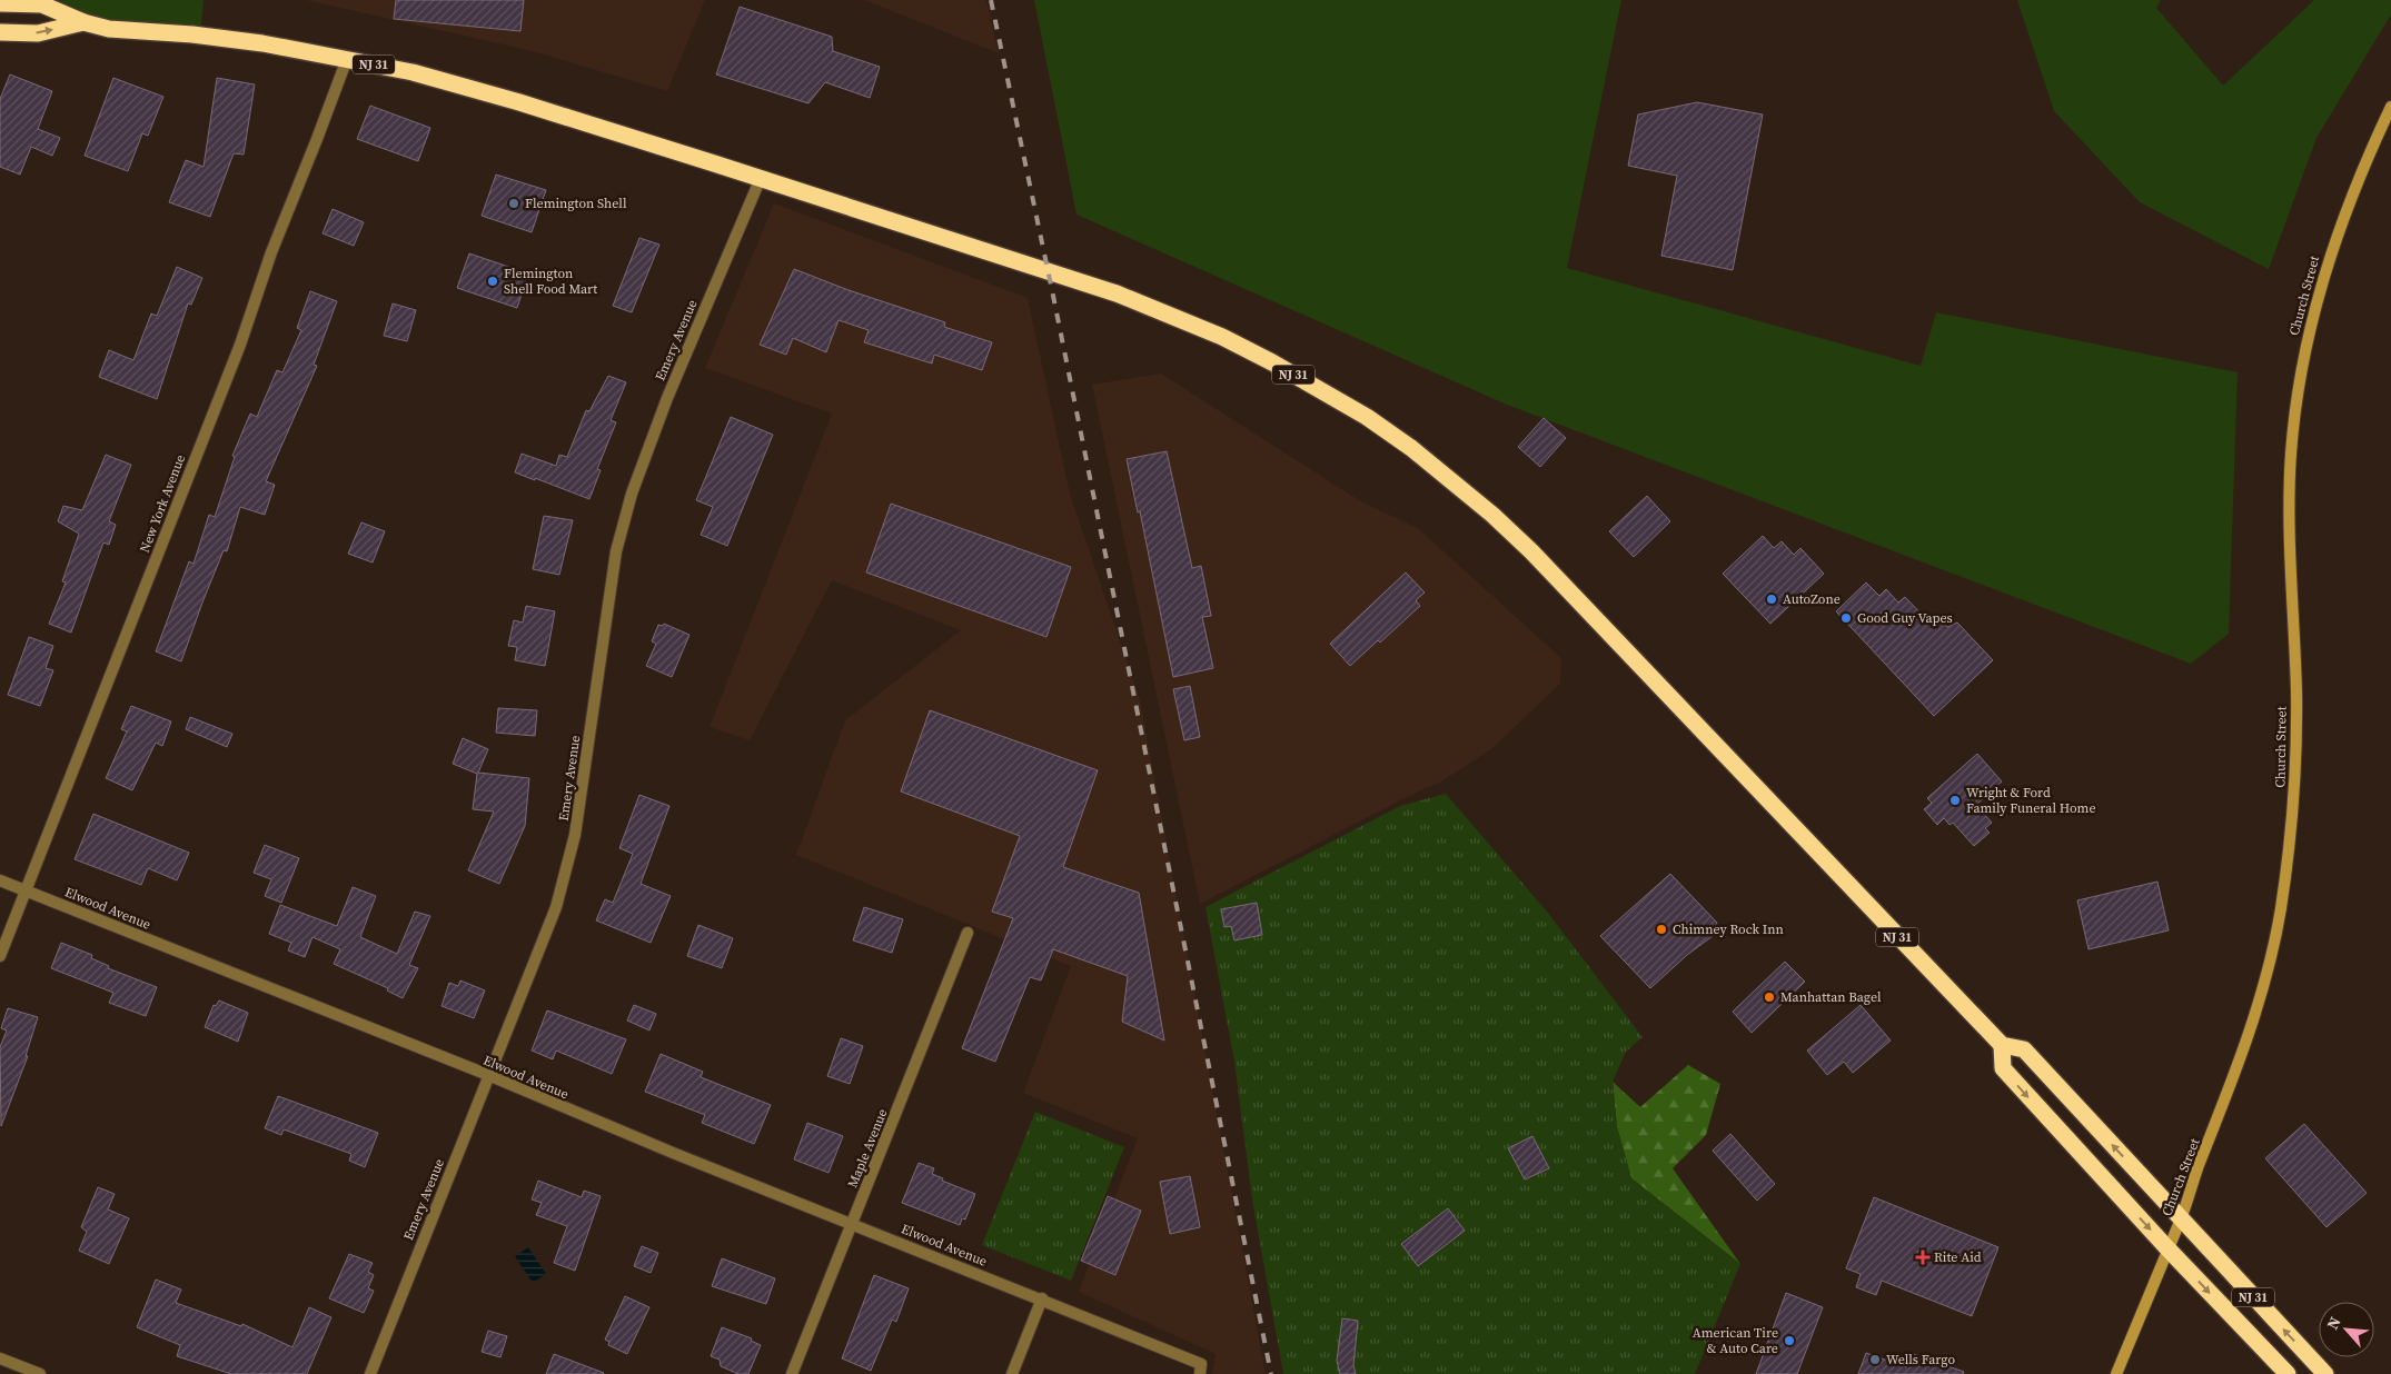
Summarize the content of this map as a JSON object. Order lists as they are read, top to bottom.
{
  "streets": {
    "highway": ["NJ 31"],
    "street": [
      "Church Street",
      "Emery Avenue",
      "New York Avenue",
      "Elwood Avenue",
      "Maple Avenue"
    ]
  },
  "crossings": [
    ["NJ 31", "Church Street"],
    ["NJ 31", "Emery Avenue"],
    ["NJ 31", "New York Avenue"],
    ["Emery Avenue", "Elwood Avenue"],
    ["New York Avenue", "Elwood Avenue"],
    ["Elwood Avenue", "Maple Avenue"]
  ],
  "places": {
    "other": [
      "Flemington Shell",
      "Flemington Shell Food Mart",
      "AutoZone",
      "Good Guy Vapes",
      "Wright & Ford Family Funeral Home",
      "Chimney Rock Inn",
      "Manhattan Bagel",
      "American Tire & Auto Care",
      "Wells Fargo"
    ],
    "health": ["Rite Aid"]
  },
  "north": "top left"
}
